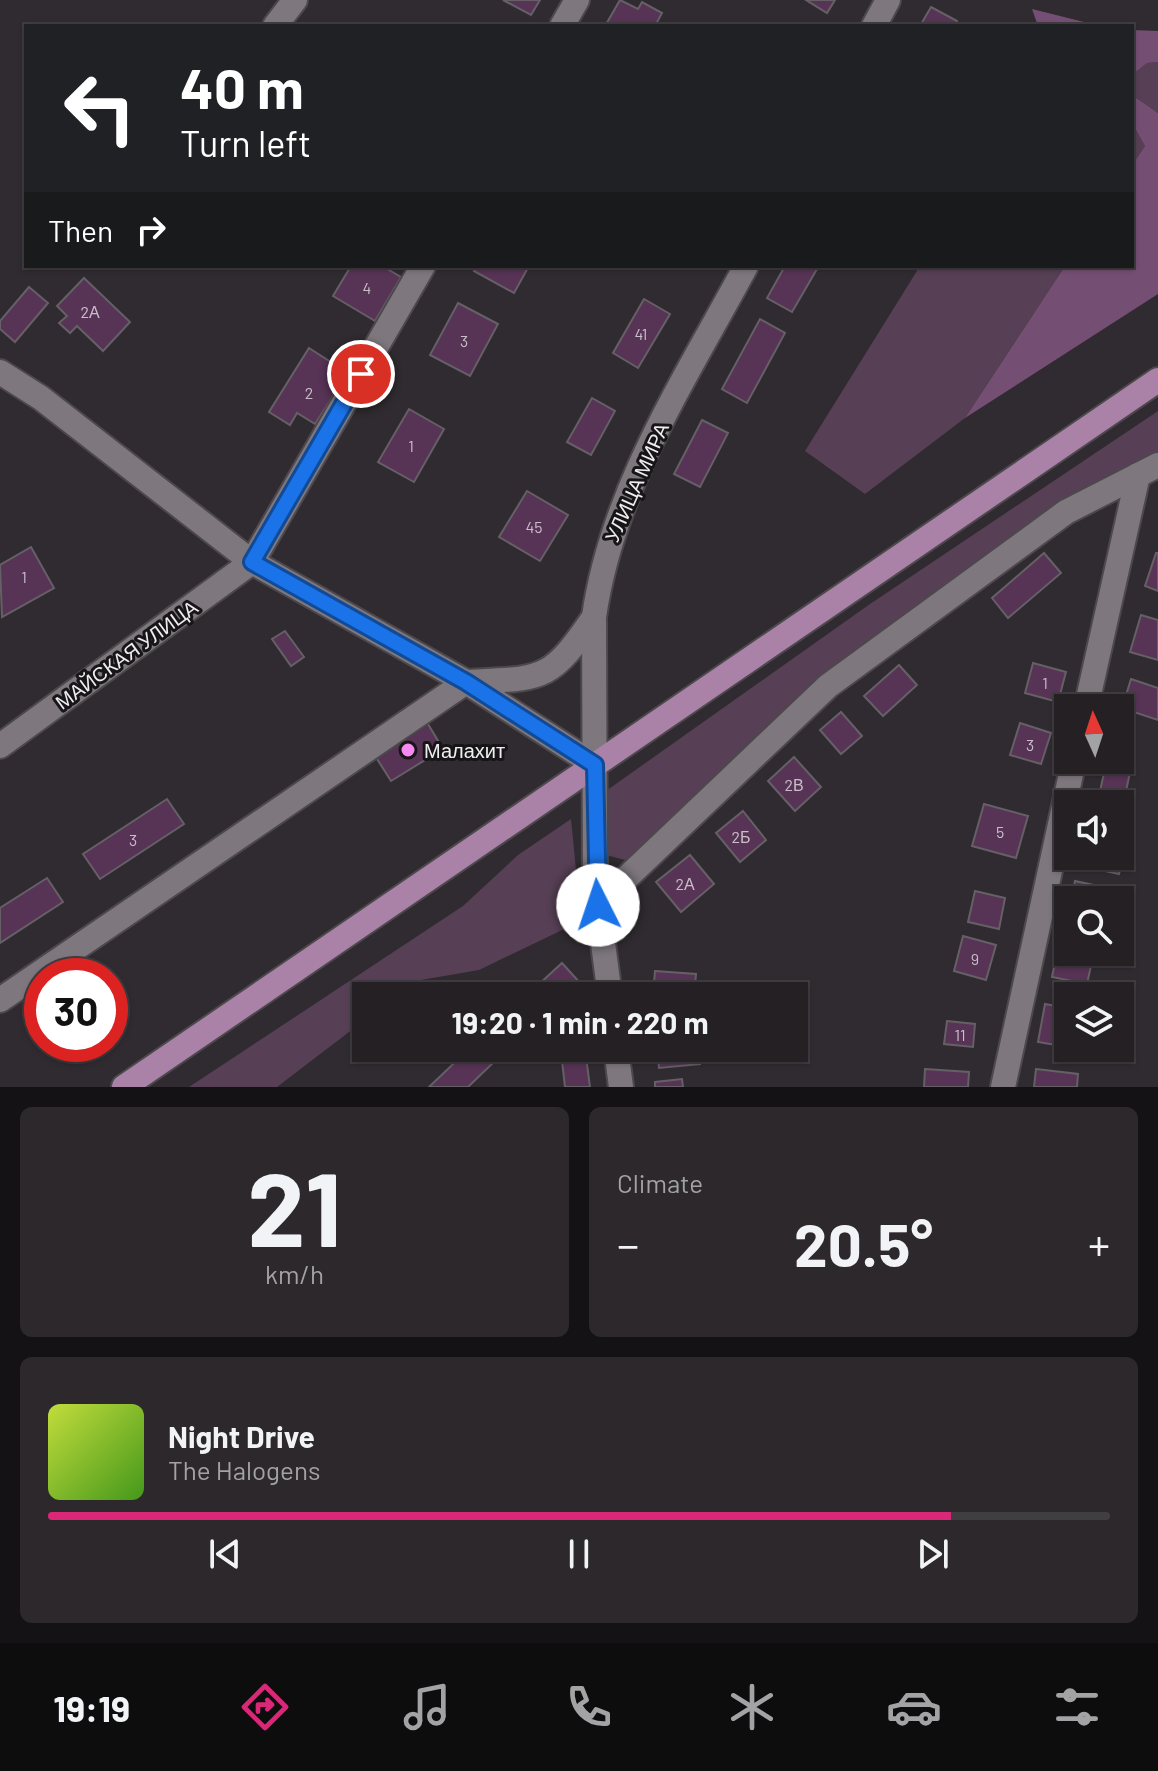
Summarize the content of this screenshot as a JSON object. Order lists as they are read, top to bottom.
{
  "streets": {
    "street": ["УЛИЦА МИРА", "МАЙСКАЯ УЛИЦА"]
  },
  "places": ["Малахит"],
  "house_numbers": [
    "4",
    "2А",
    "41",
    "3",
    "2",
    "1",
    "45",
    "1",
    "1",
    "3",
    "2В",
    "5",
    "2Б",
    "3",
    "2А",
    "9",
    "11"
  ],
  "north": "top",
  "page": {
    "turn": ["40 m", "Turn left"],
    "then": "Then",
    "limit": "30",
    "trip": "19:20 · 1 min · 220 m",
    "tile": [
      ["21", "km/h"],
      "Climate"
    ],
    "heat": ["−", "20.5°", "+"],
    "song": ["Night Drive", "The Halogens"],
    "tabs": "19:19"
  }
}
